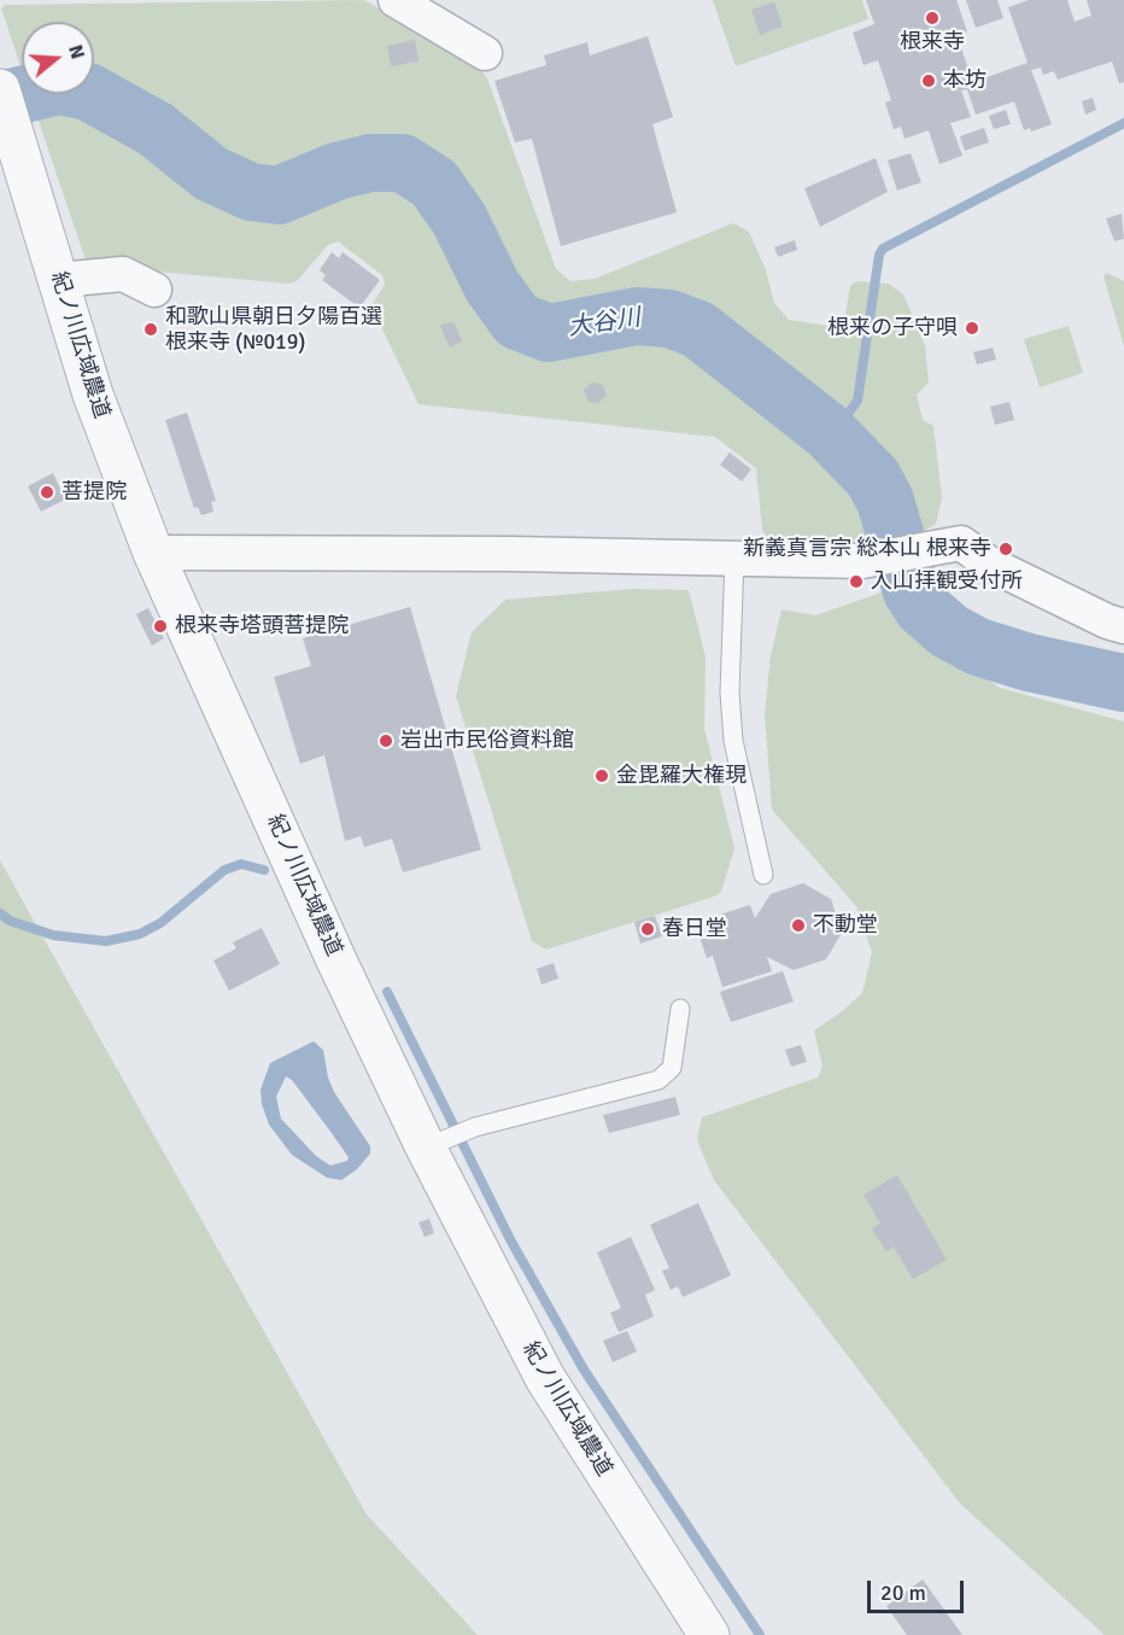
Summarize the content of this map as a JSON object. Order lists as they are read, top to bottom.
{
  "streets": {
    "street": ["紀ノ川広域農道"]
  },
  "water": ["大谷川"],
  "places": [
    "根来寺",
    "本坊",
    "根来の子守唄",
    "和歌山県朝日夕陽百選 根来寺 (№019)",
    "菩提院",
    "新義真言宗 総本山 根来寺",
    "入山拝観受付所",
    "根来寺塔頭菩提院",
    "岩出市民俗資料館",
    "金毘羅大権現",
    "不動堂",
    "春日堂"
  ],
  "scale_bar": "20 m",
  "north": "right"
}
